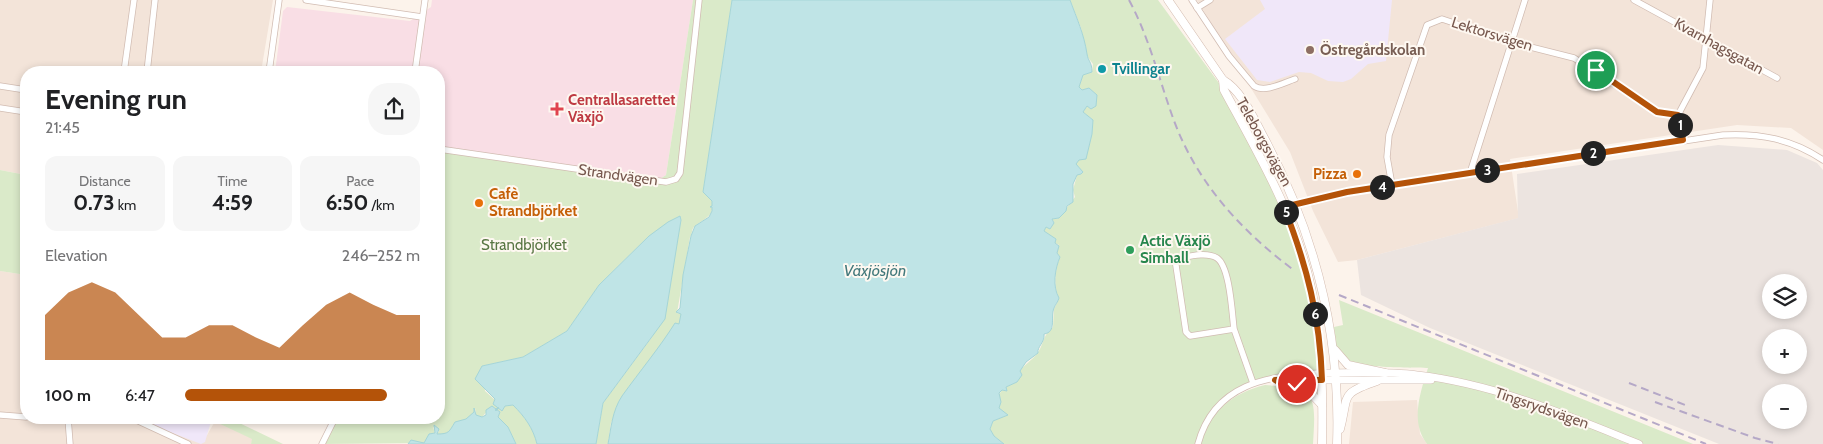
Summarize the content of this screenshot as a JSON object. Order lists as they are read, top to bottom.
{
  "streets": {
    "main road": ["Teleborgsvägen"],
    "street": [
      "Lektorsvägen",
      "Kvarnhagsgatan",
      "Strandvägen",
      "Tingsrydsvägen"
    ]
  },
  "crossings": [
    ["Teleborgsvägen", "Tingsrydsvägen"]
  ],
  "water": ["Växjösjön"],
  "parks": ["Strandbjörket"],
  "places": {
    "other": [
      "Östregårdskolan",
      "Tvillingar",
      "Pizza",
      "Cafè Strandbjörket",
      "Actic Växjö Simhall"
    ],
    "health": ["Centrallasarettet Växjö"]
  },
  "page": {
    "heading": ["Evening run", "21:45"],
    "pins": [
      "1",
      "2",
      "3",
      "4",
      "5",
      "6"
    ],
    "stats": [
      ["Distance", "0.73 km"],
      ["Time", "4:59"],
      ["Pace", "6:50 /km"]
    ],
    "chart": ["Elevation", "246–252 m"],
    "map_buttons": ["+", "−"],
    "list": [
      {
        "name": "100 m",
        "note": "6:47"
      }
    ]
  }
}
